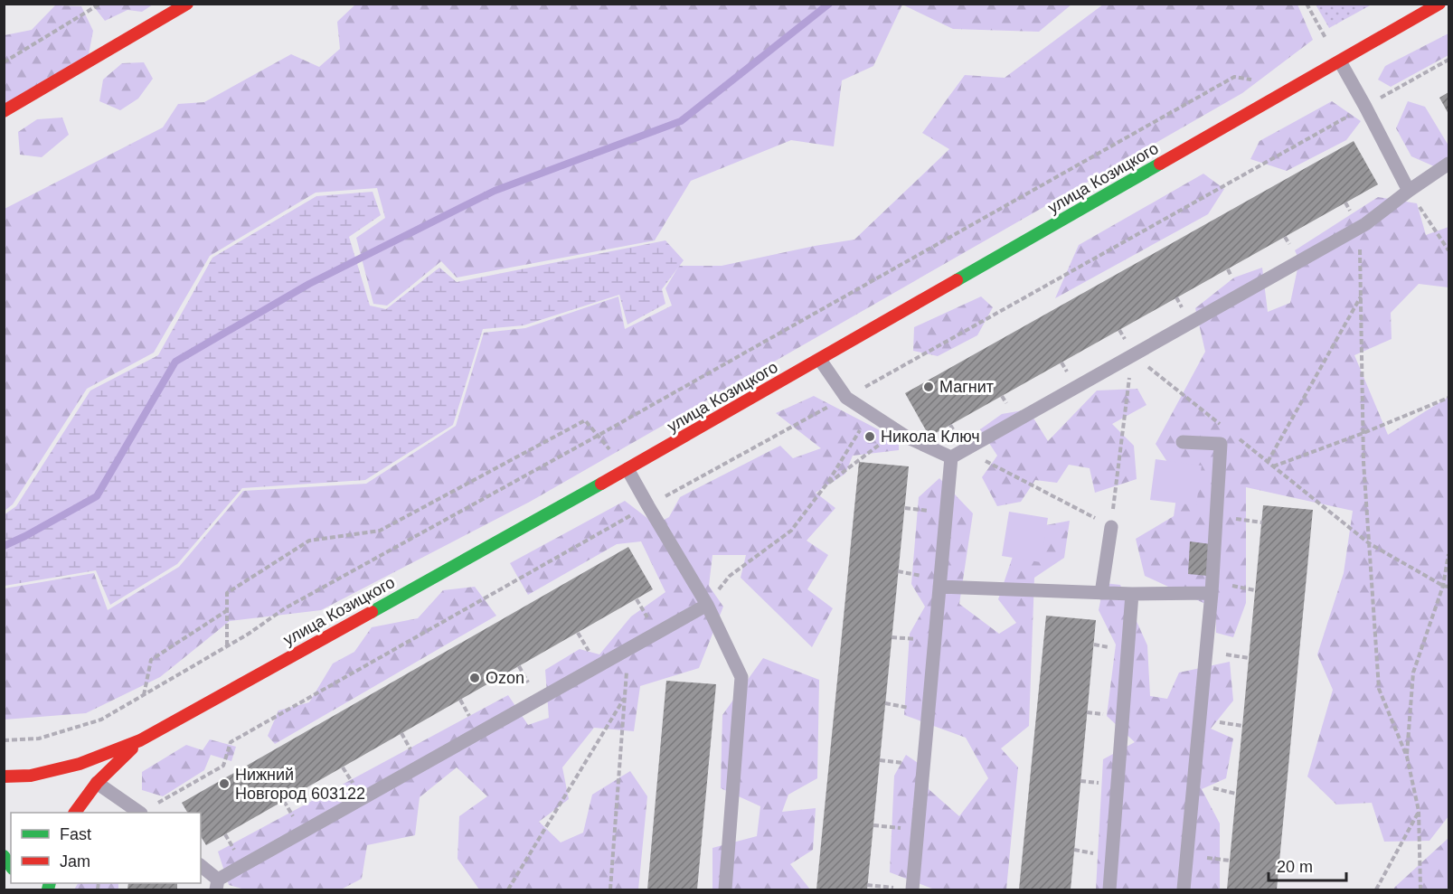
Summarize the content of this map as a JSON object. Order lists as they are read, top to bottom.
{
  "streets": {
    "street": ["улица Козицкого"]
  },
  "places": [
    "Магнит",
    "Никола Ключ",
    "Ozon",
    "Нижний Новгород 603122"
  ],
  "legend": ["Fast", "Jam"],
  "scale_bar": "20 m"
}
